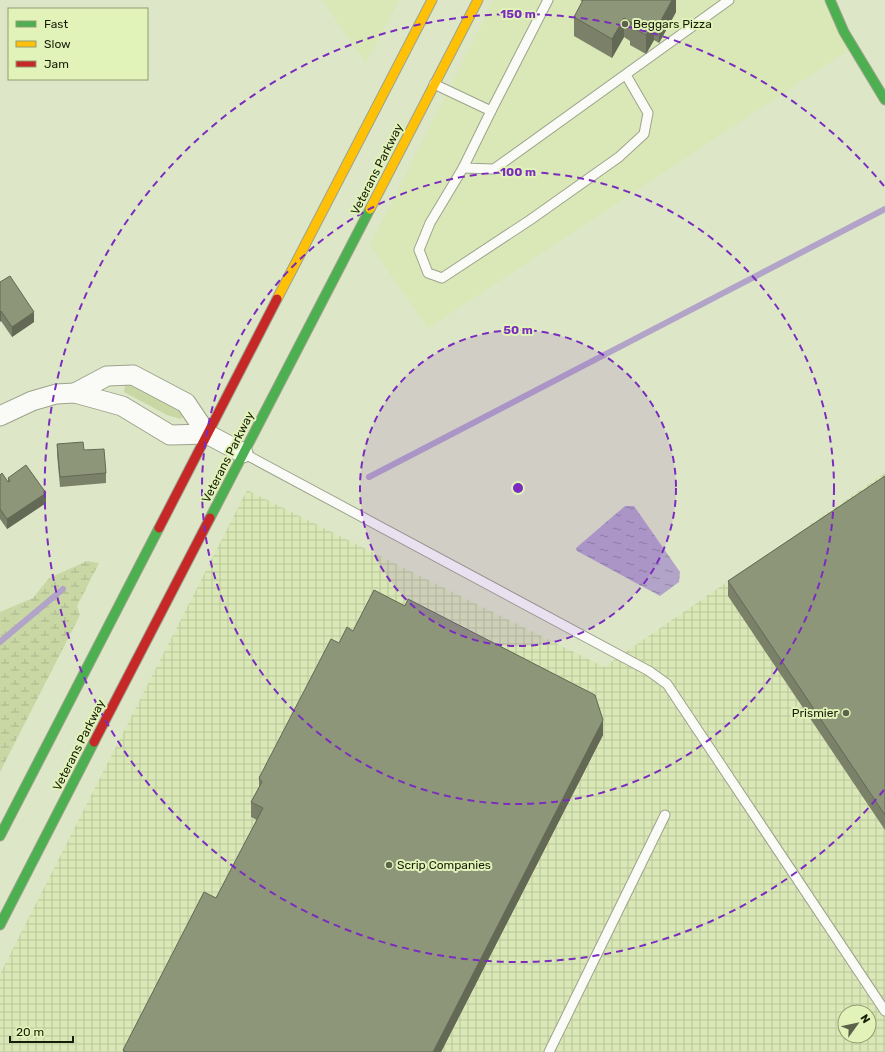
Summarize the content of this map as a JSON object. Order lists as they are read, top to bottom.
{
  "streets": {
    "main road": ["Veterans Parkway"]
  },
  "places": ["Beggars Pizza", "Prismier", "Scrip Companies"],
  "legend": ["Fast", "Slow", "Jam"],
  "scale_bar": "20 m",
  "north": "top right",
  "rings": ["150 m", "100 m", "50 m"]
}
